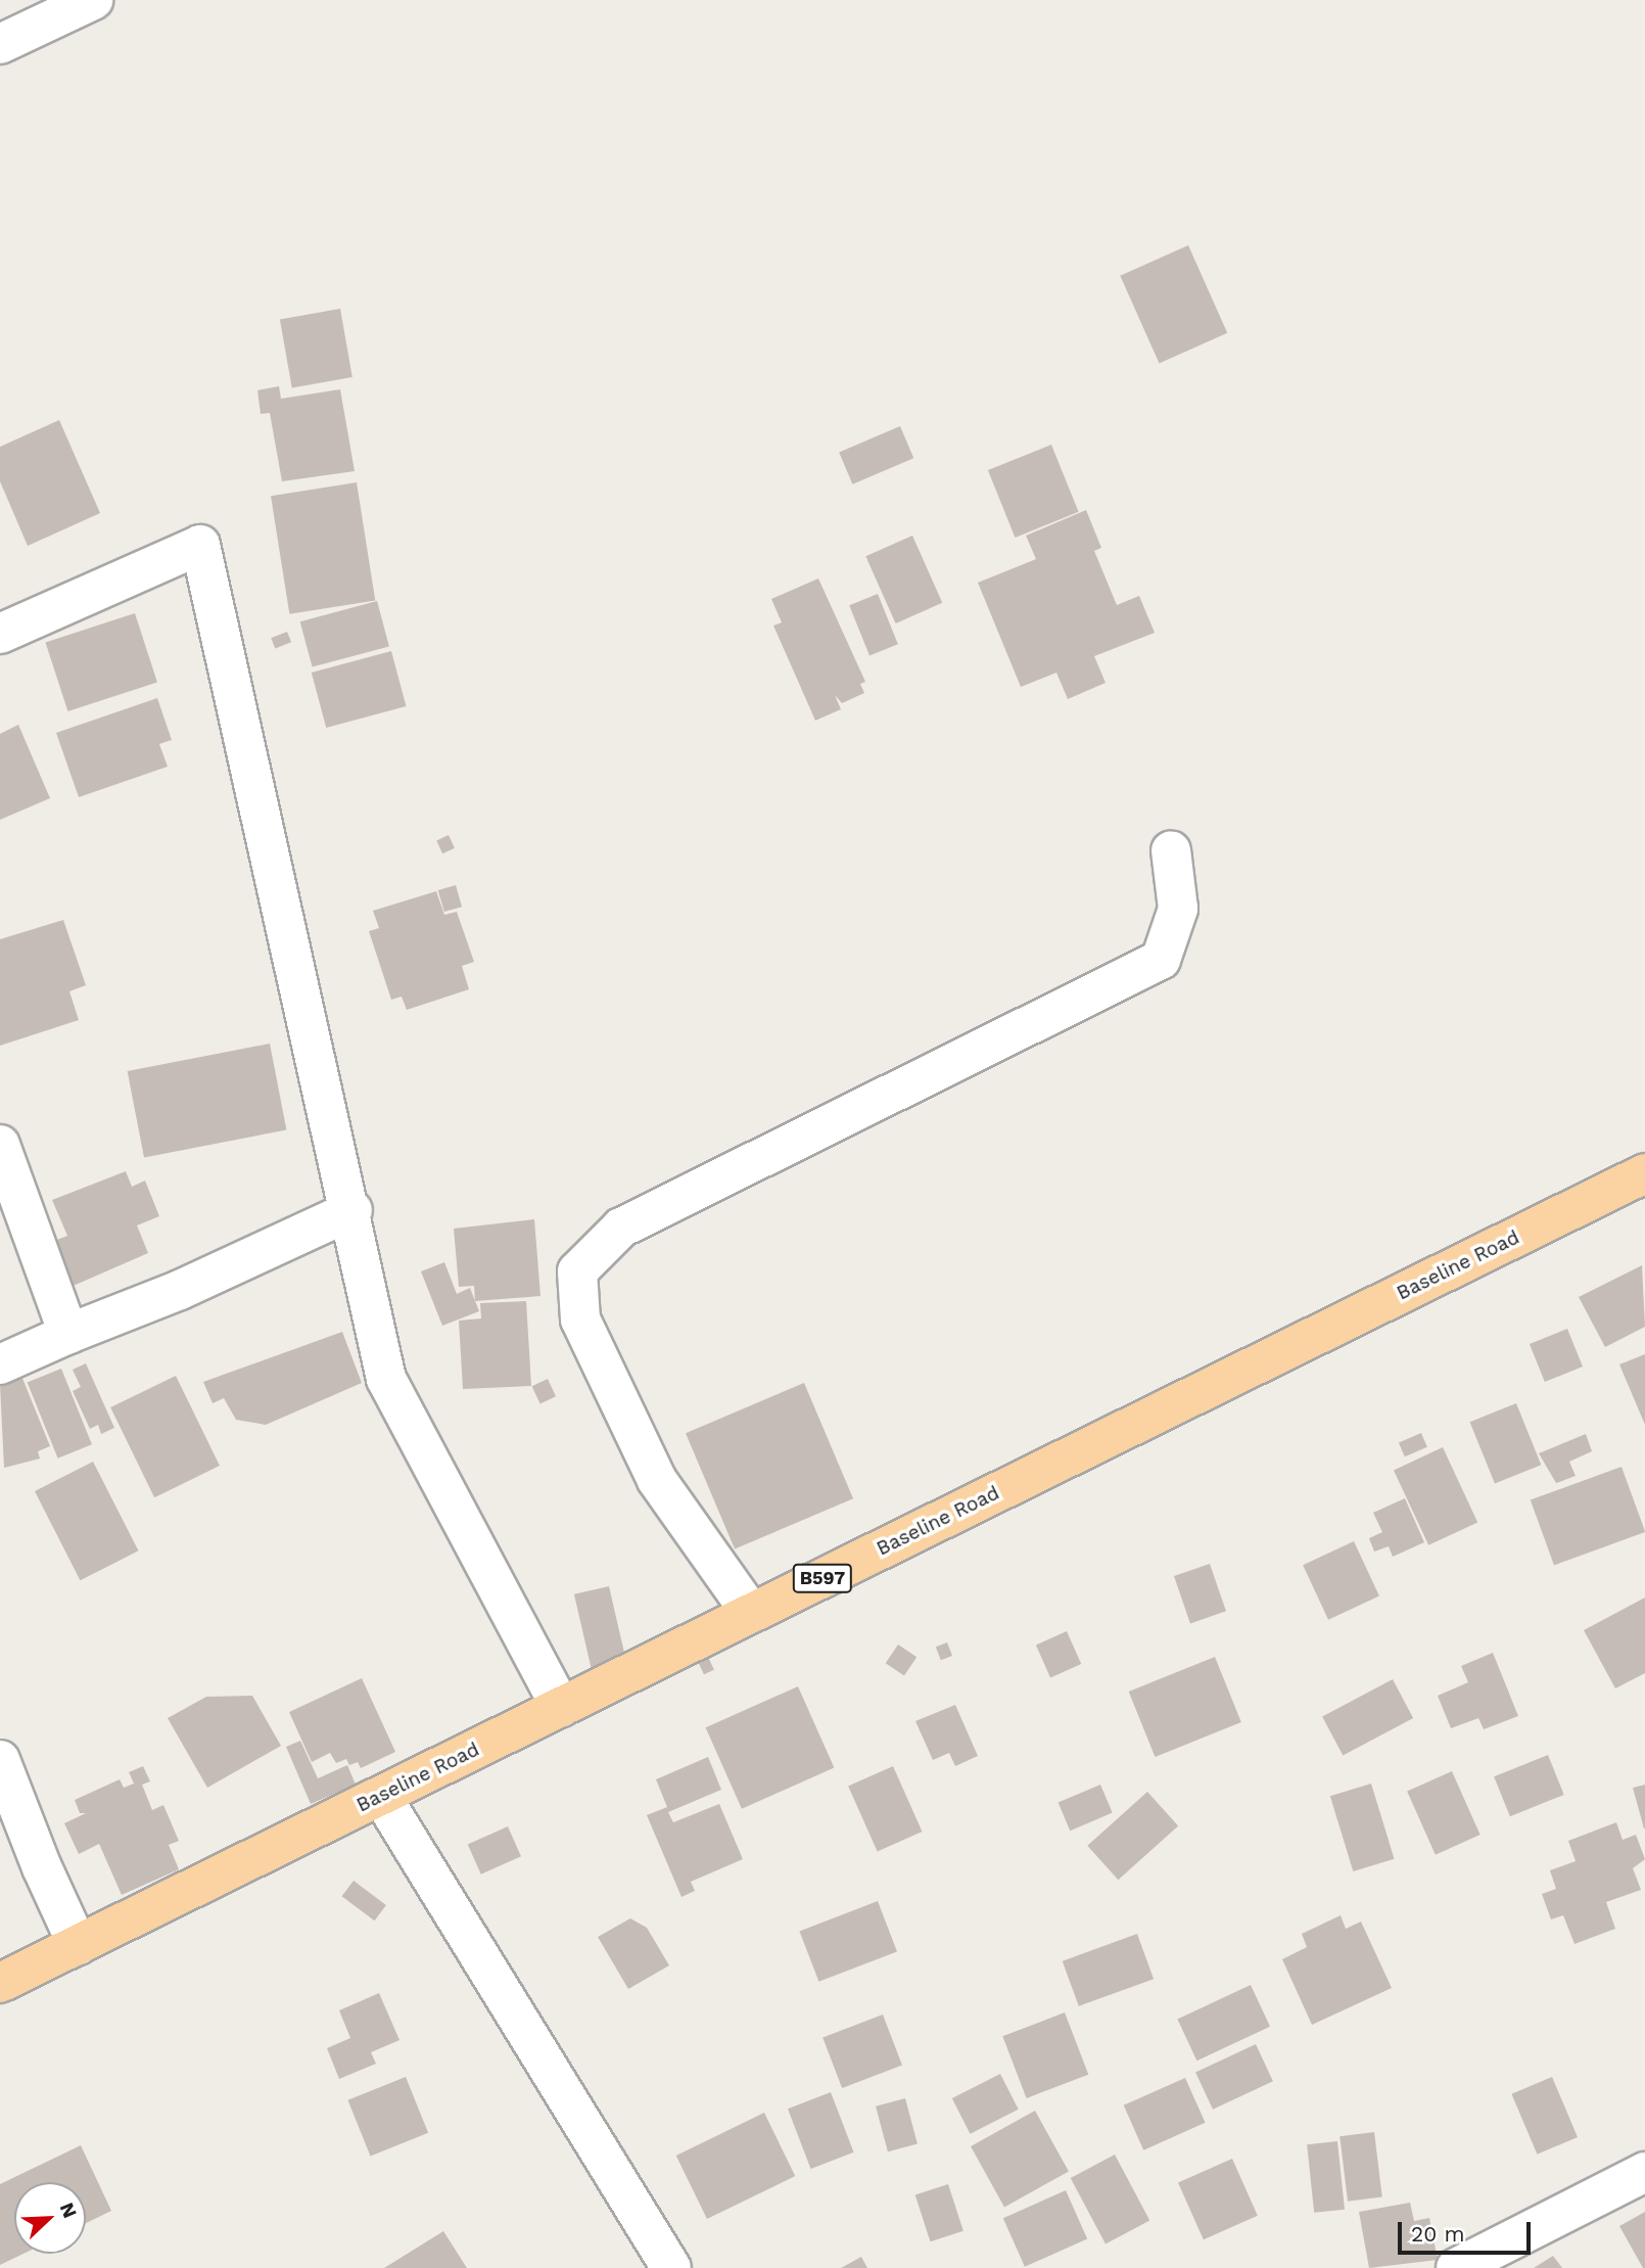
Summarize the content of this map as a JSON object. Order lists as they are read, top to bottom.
{
  "streets": {
    "main road": ["Baseline Road", "B597"]
  },
  "scale_bar": "20 m",
  "north": "top right"
}
